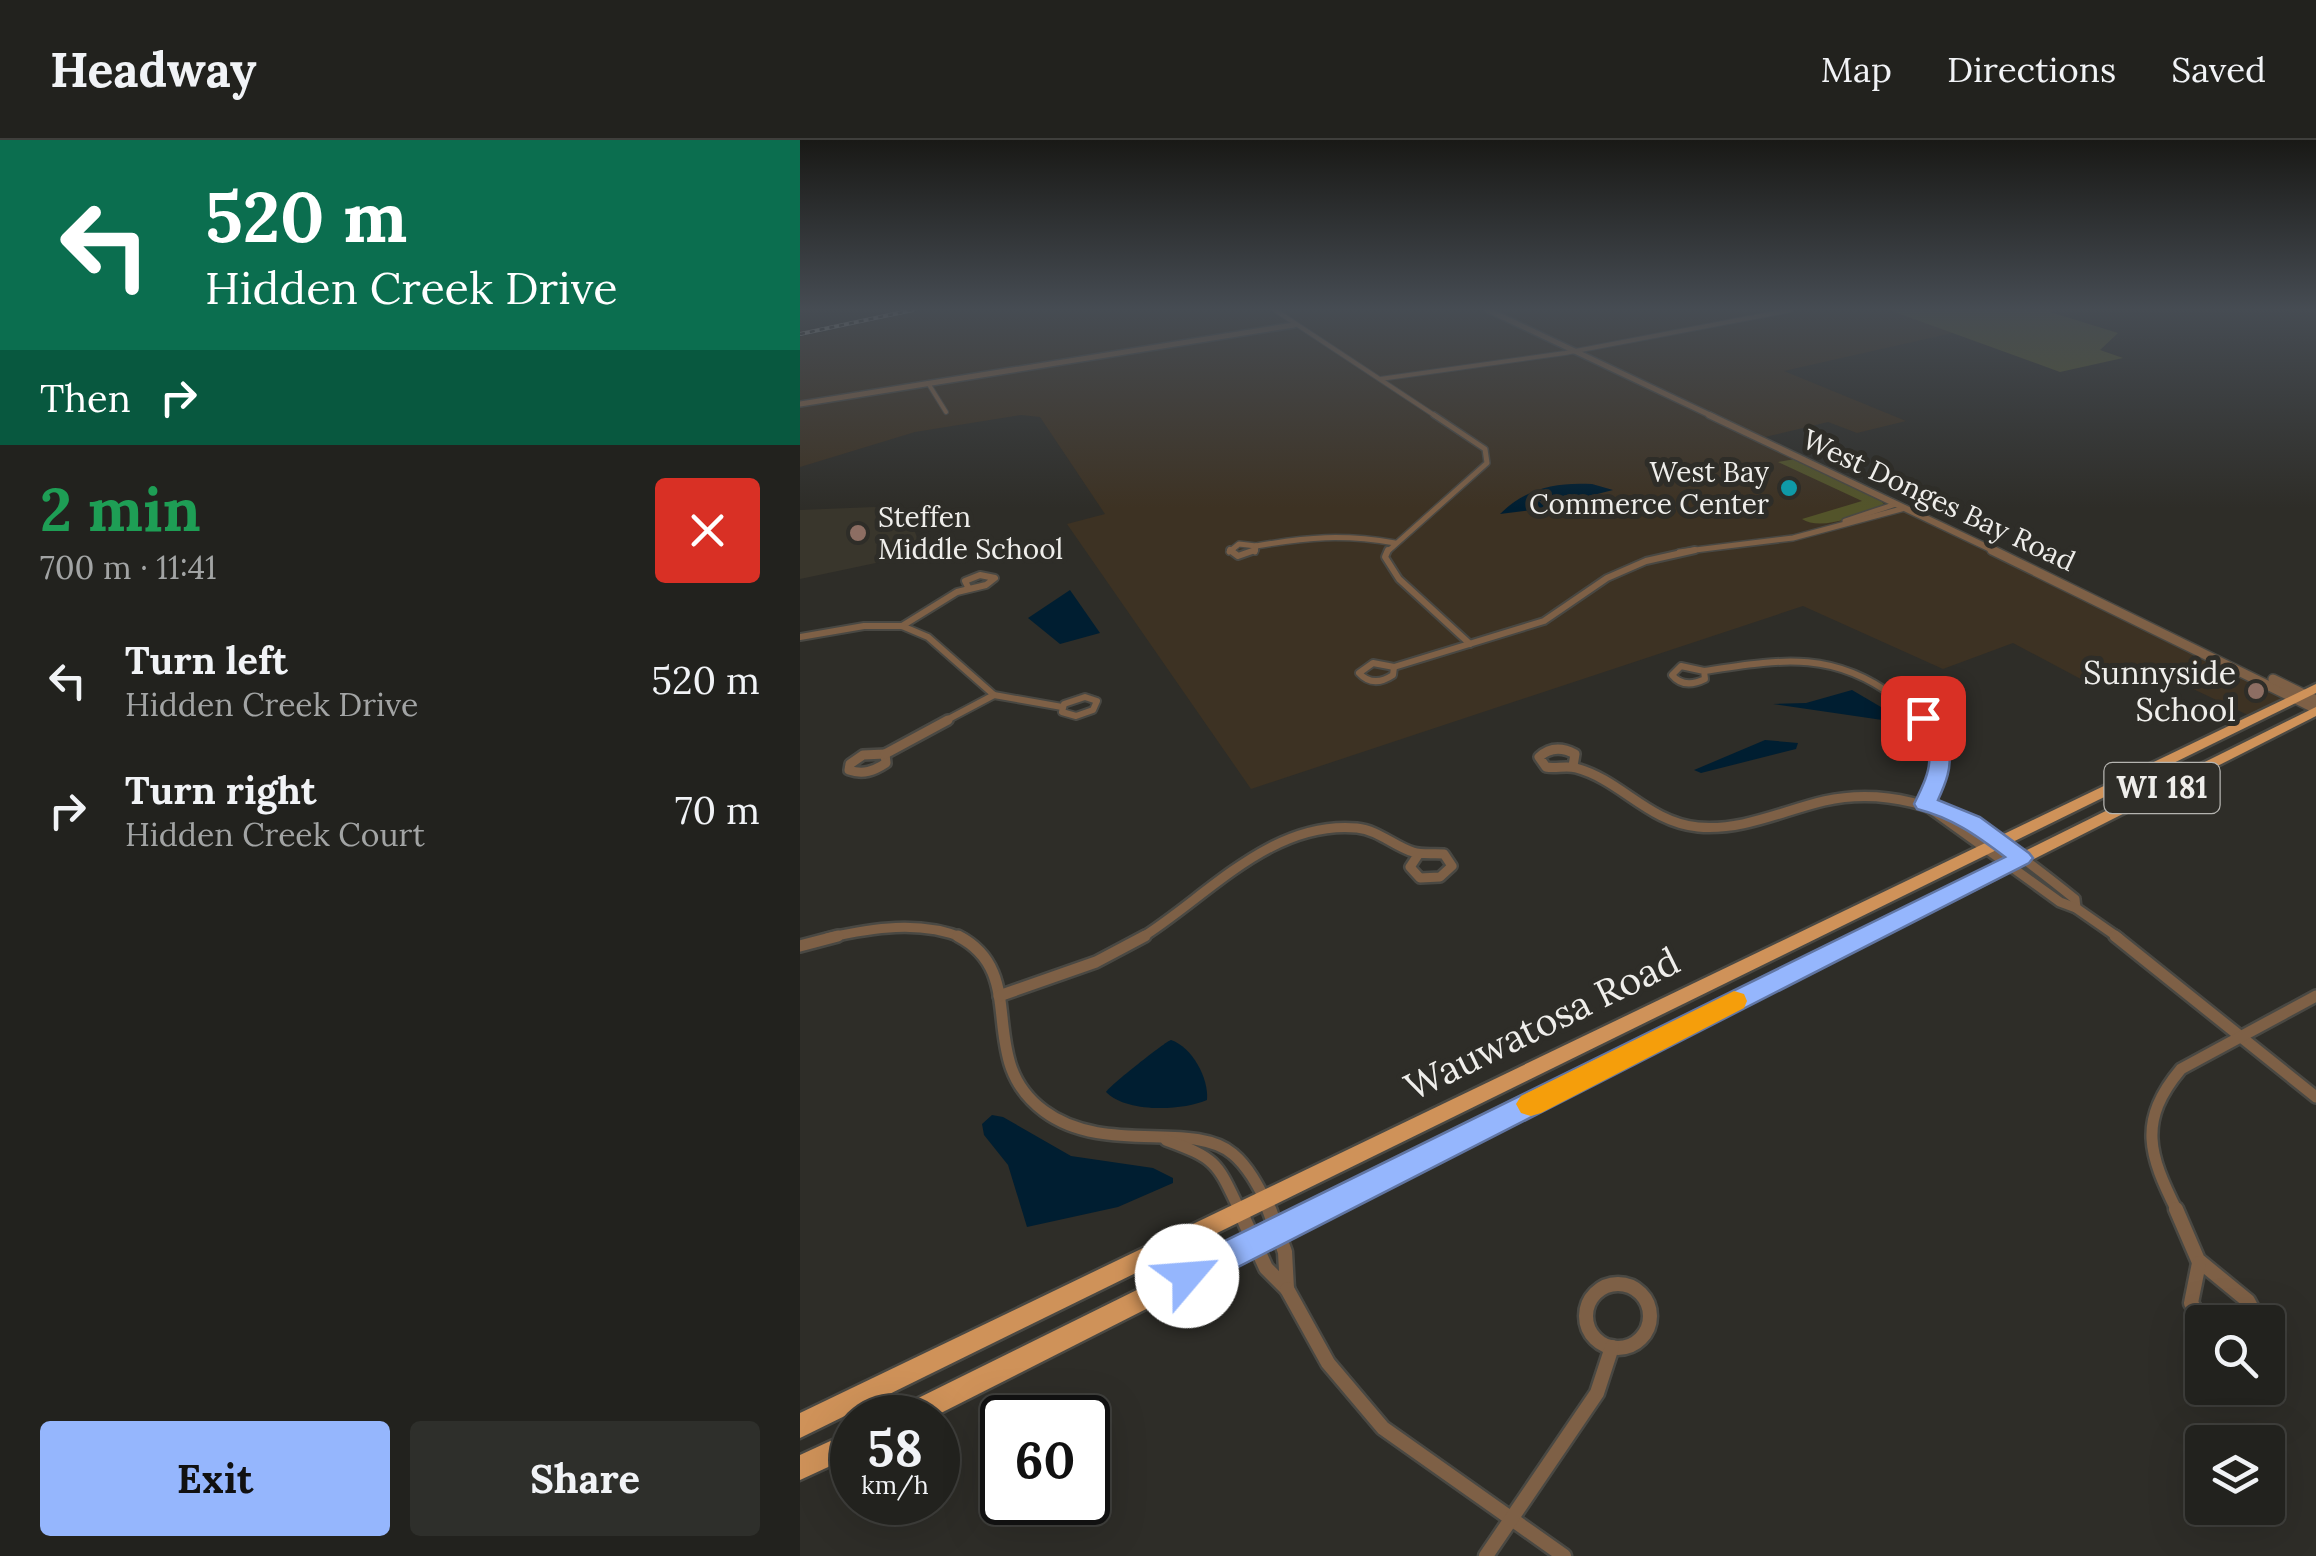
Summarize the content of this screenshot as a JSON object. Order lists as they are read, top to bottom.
{
  "streets": {
    "main road": ["WI 181", "Wauwatosa Road"],
    "street": ["West Donges Bay Road"]
  },
  "crossings": [
    ["West Donges Bay Road", "Wauwatosa Road"]
  ],
  "places": ["West Bay Commerce Center", "Steffen Middle School", "Sunnyside School"],
  "page": {
    "header": "Headway",
    "nav": ["Map", "Directions", "Saved"],
    "turn": ["520 m", "Hidden Creek Drive"],
    "then": "Then",
    "heading": ["2 min", "700 m · 11:41"],
    "list": [
      {
        "name": "Turn left",
        "note": "Hidden Creek Drive",
        "value": "520 m"
      },
      {
        "name": "Turn right",
        "note": "Hidden Creek Court",
        "value": "70 m"
      }
    ],
    "speed": "58 km/h",
    "limit": "60",
    "buttons": ["Exit", "Share"]
  }
}
